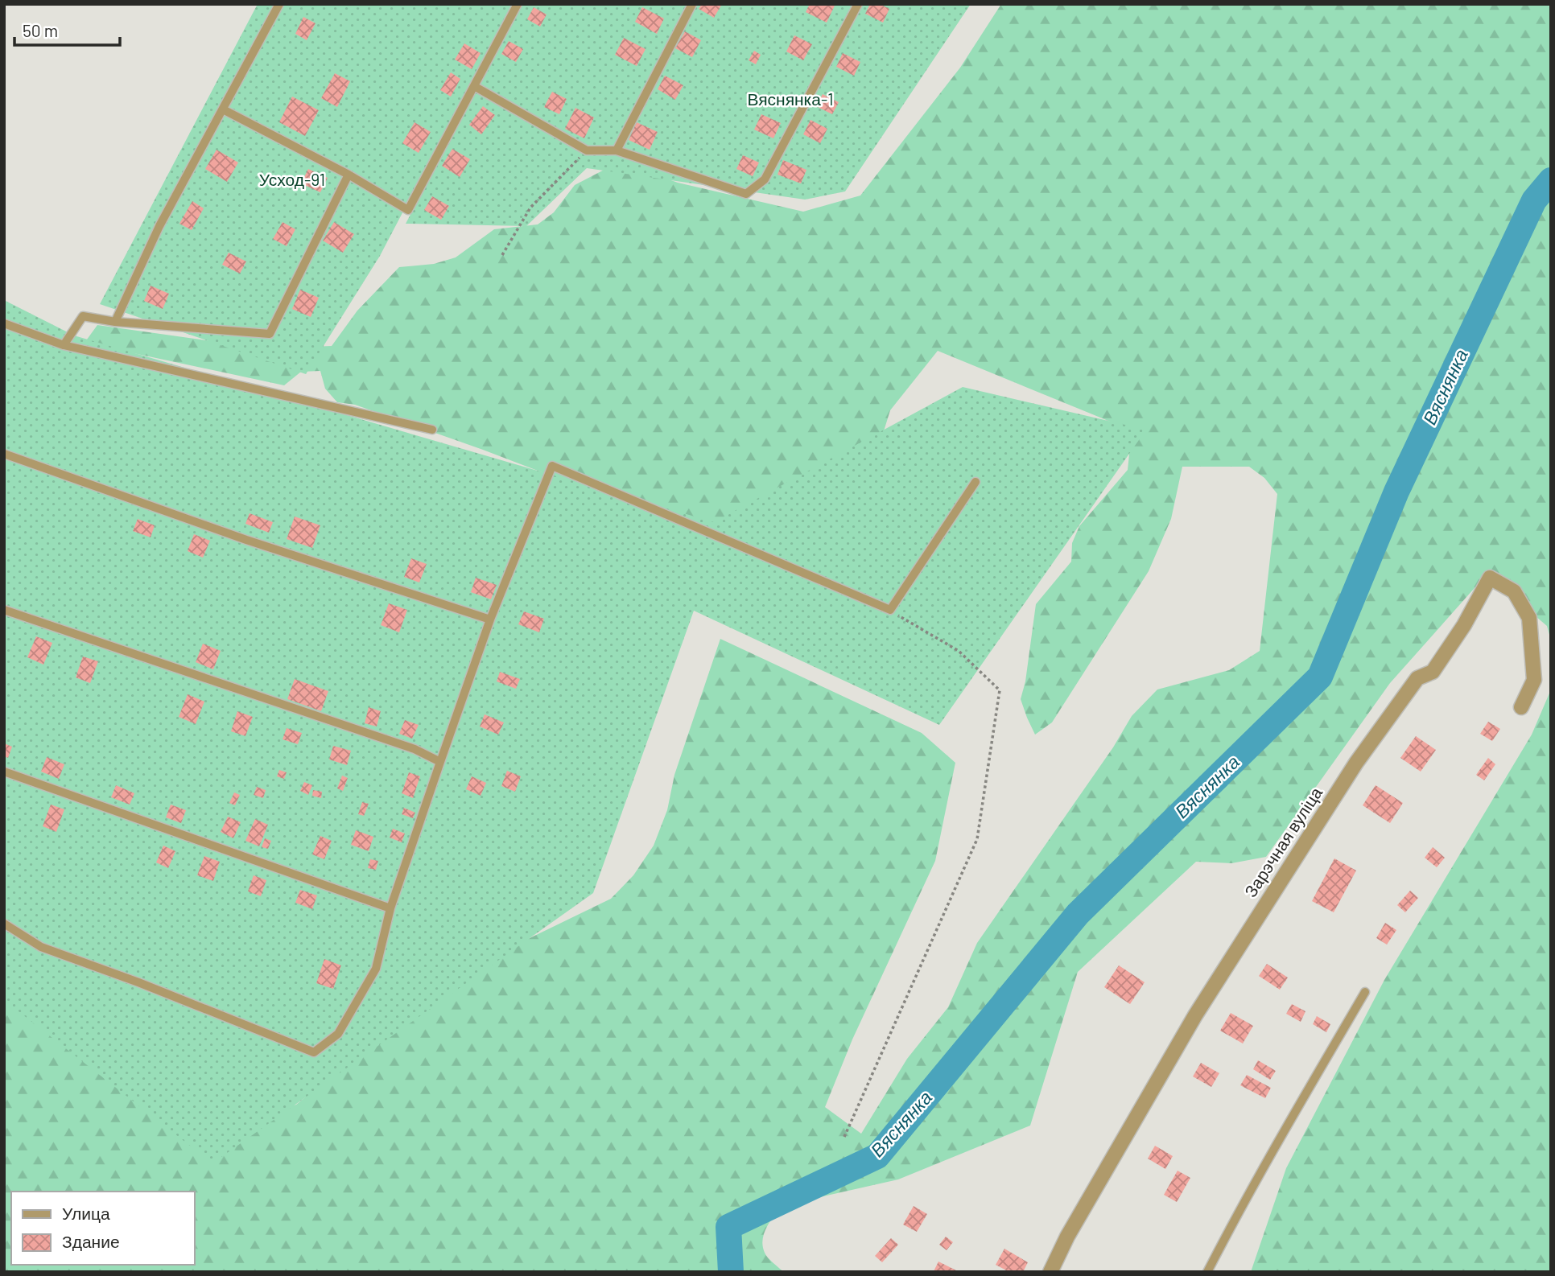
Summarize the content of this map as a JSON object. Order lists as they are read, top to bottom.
{
  "streets": {
    "street": ["Зарэчная вуліца"]
  },
  "water": ["Вяснянка"],
  "parks": ["Вяснянка-1", "Усход-91"],
  "legend": ["Улица", "Здание"],
  "scale_bar": "50 m"
}
